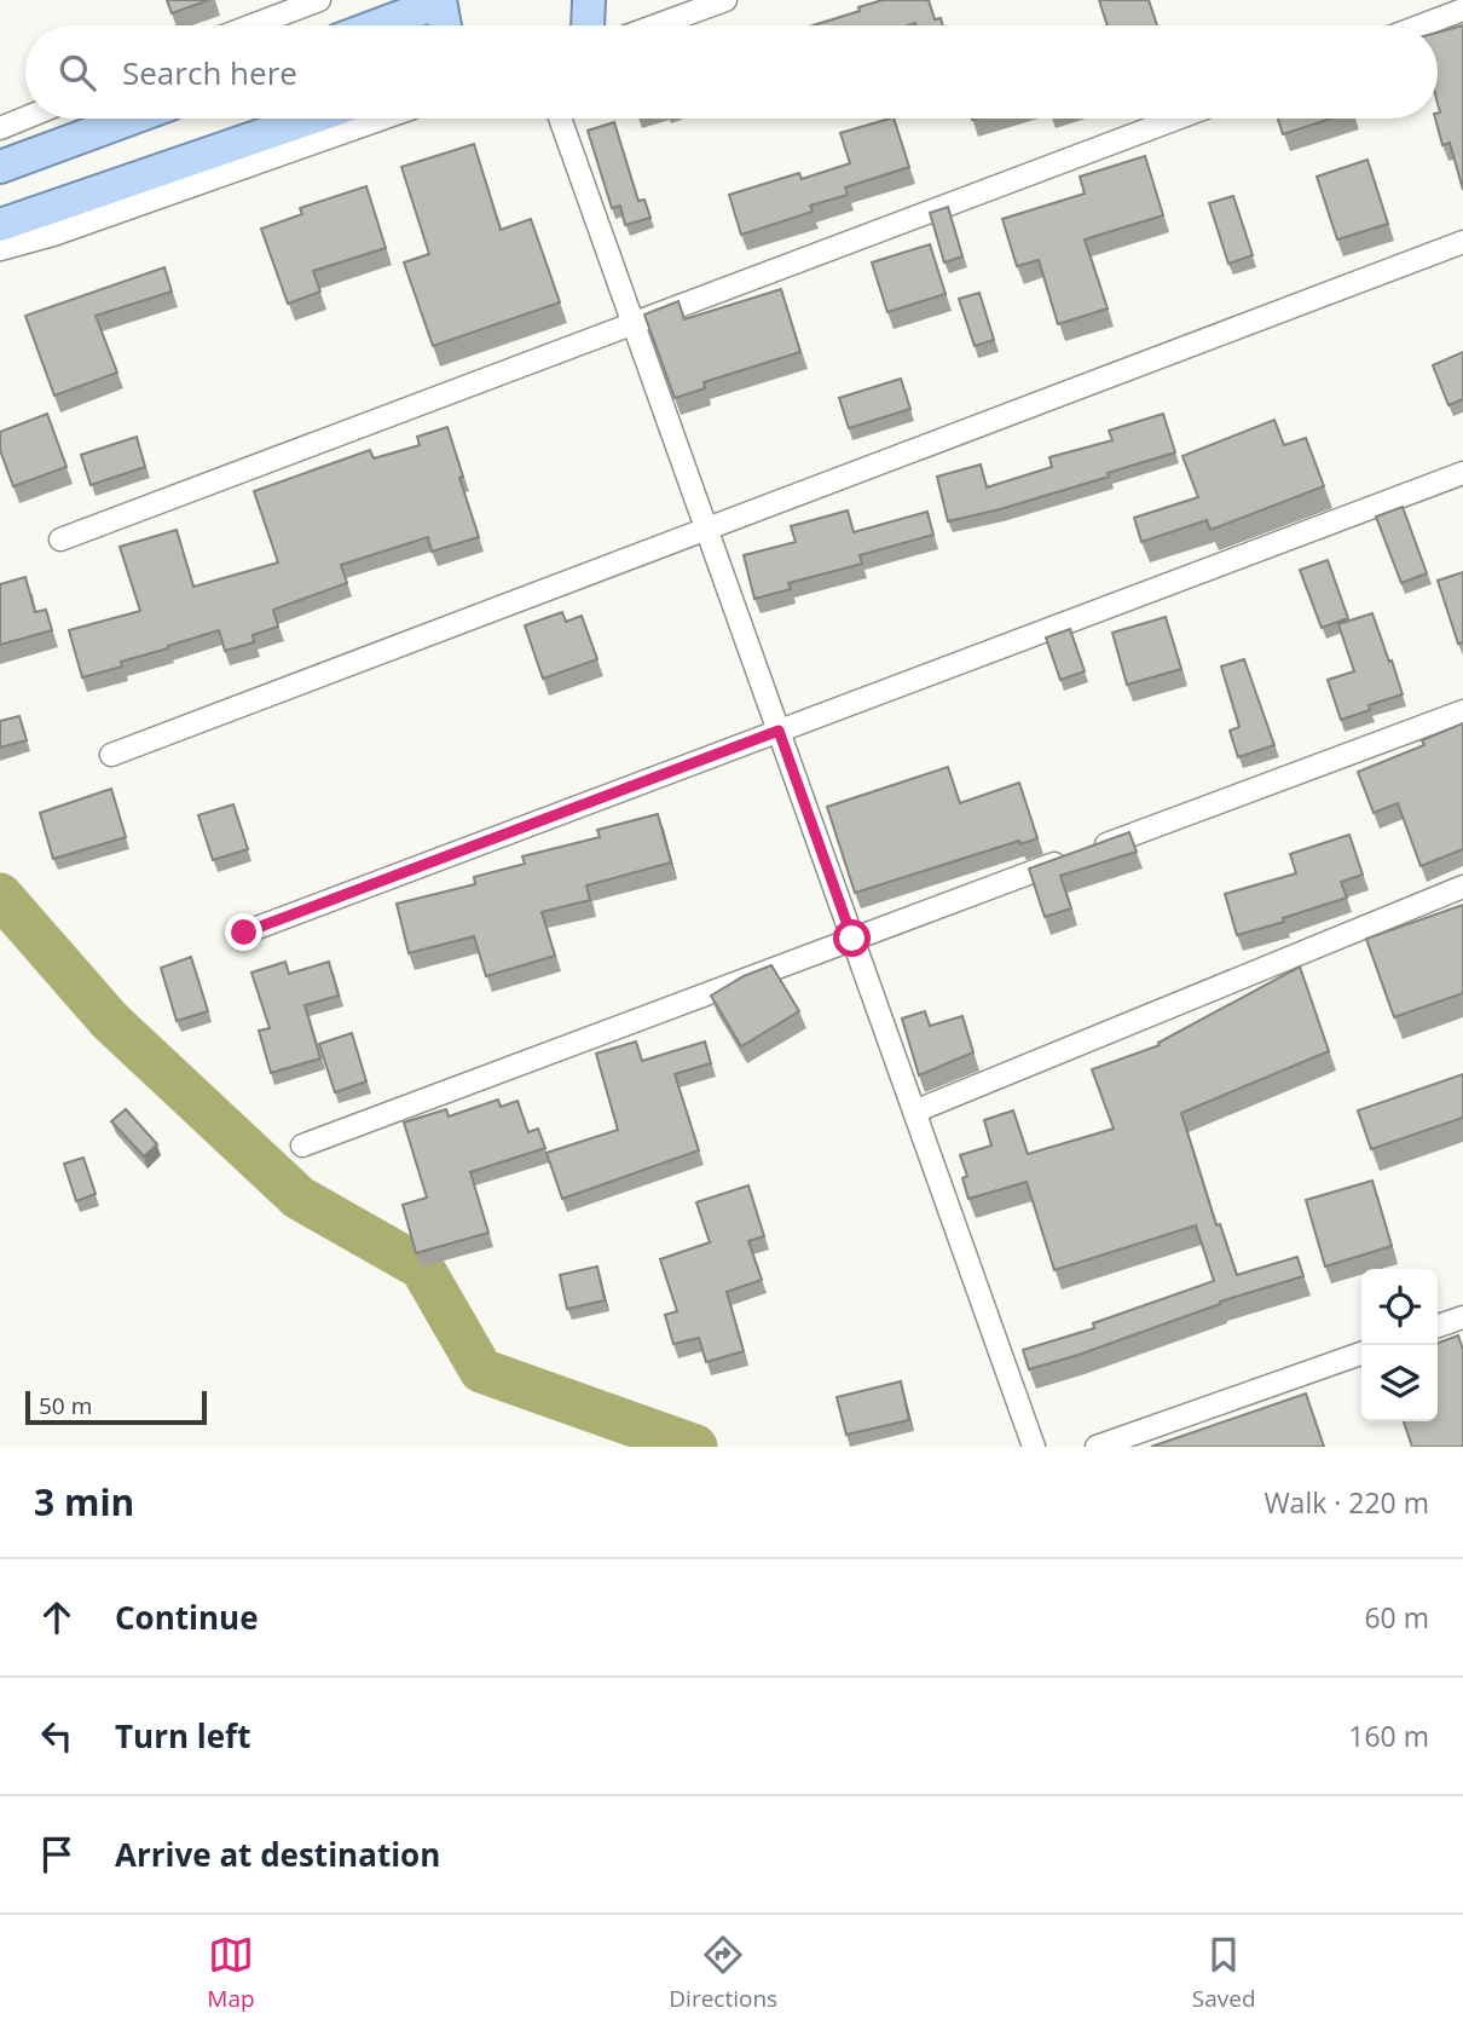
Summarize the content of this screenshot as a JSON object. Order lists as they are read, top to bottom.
{
  "scale_bar": "50 m",
  "page": {
    "search": "Search here",
    "scale": "50 m",
    "heading": ["3 min", "Walk · 220 m"],
    "list": [
      ["Continue", "60 m"],
      ["Turn left", "160 m"],
      "Arrive at destination"
    ],
    "nav": ["Map", "Directions", "Saved"]
  }
}
